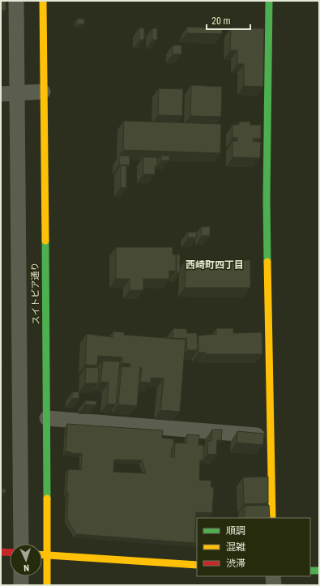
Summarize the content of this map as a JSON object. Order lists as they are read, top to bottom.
{
  "streets": {
    "street": ["スイトピア通り"]
  },
  "districts": ["西崎町四丁目"],
  "legend": ["順調", "混雑", "渋滞"],
  "scale_bar": "20 m",
  "north": "bottom"
}
